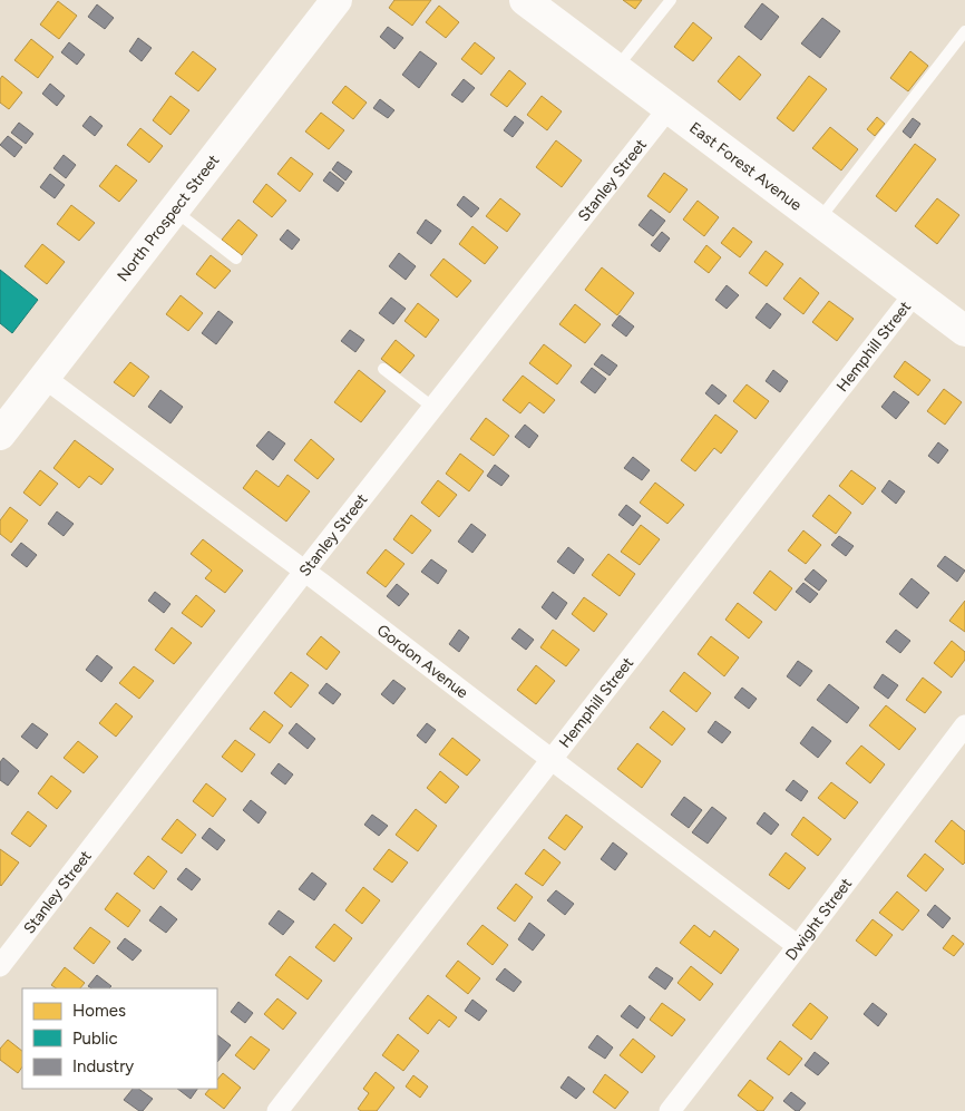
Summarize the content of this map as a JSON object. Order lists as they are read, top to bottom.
{
  "streets": {
    "main road": ["East Forest Avenue", "North Prospect Street"],
    "street": [
      "Stanley Street",
      "Hemphill Street",
      "Gordon Avenue",
      "Dwight Street"
    ]
  },
  "crossings": [
    ["East Forest Avenue", "Stanley Street"],
    ["East Forest Avenue", "Hemphill Street"],
    ["Stanley Street", "Gordon Avenue"],
    ["North Prospect Street", "Gordon Avenue"],
    ["Hemphill Street", "Gordon Avenue"],
    ["Gordon Avenue", "Dwight Street"]
  ],
  "legend": ["Homes", "Public", "Industry"]
}
